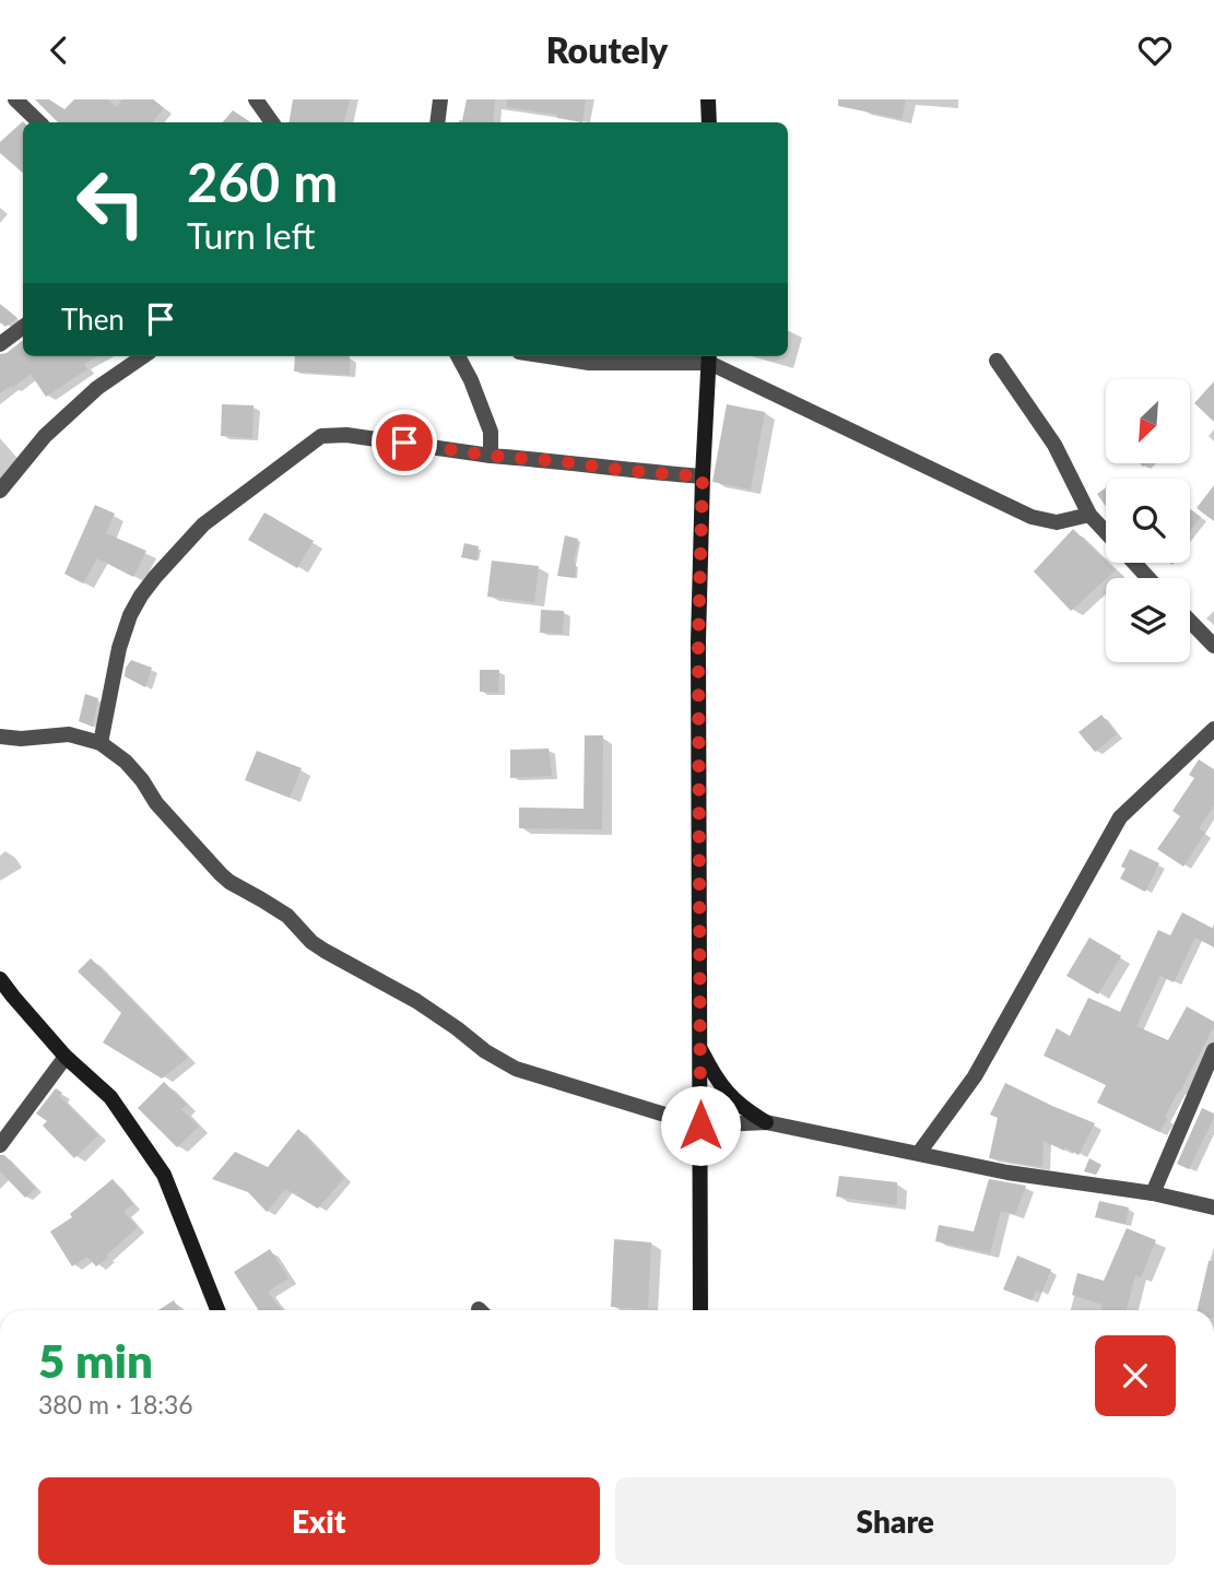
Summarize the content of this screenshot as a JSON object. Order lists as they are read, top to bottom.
{
  "north": "bottom left",
  "page": {
    "header": "Routely",
    "turn": ["260 m", "Turn left"],
    "then": "Then",
    "heading": ["5 min", "380 m · 18:36"],
    "buttons": ["Exit", "Share"]
  }
}
